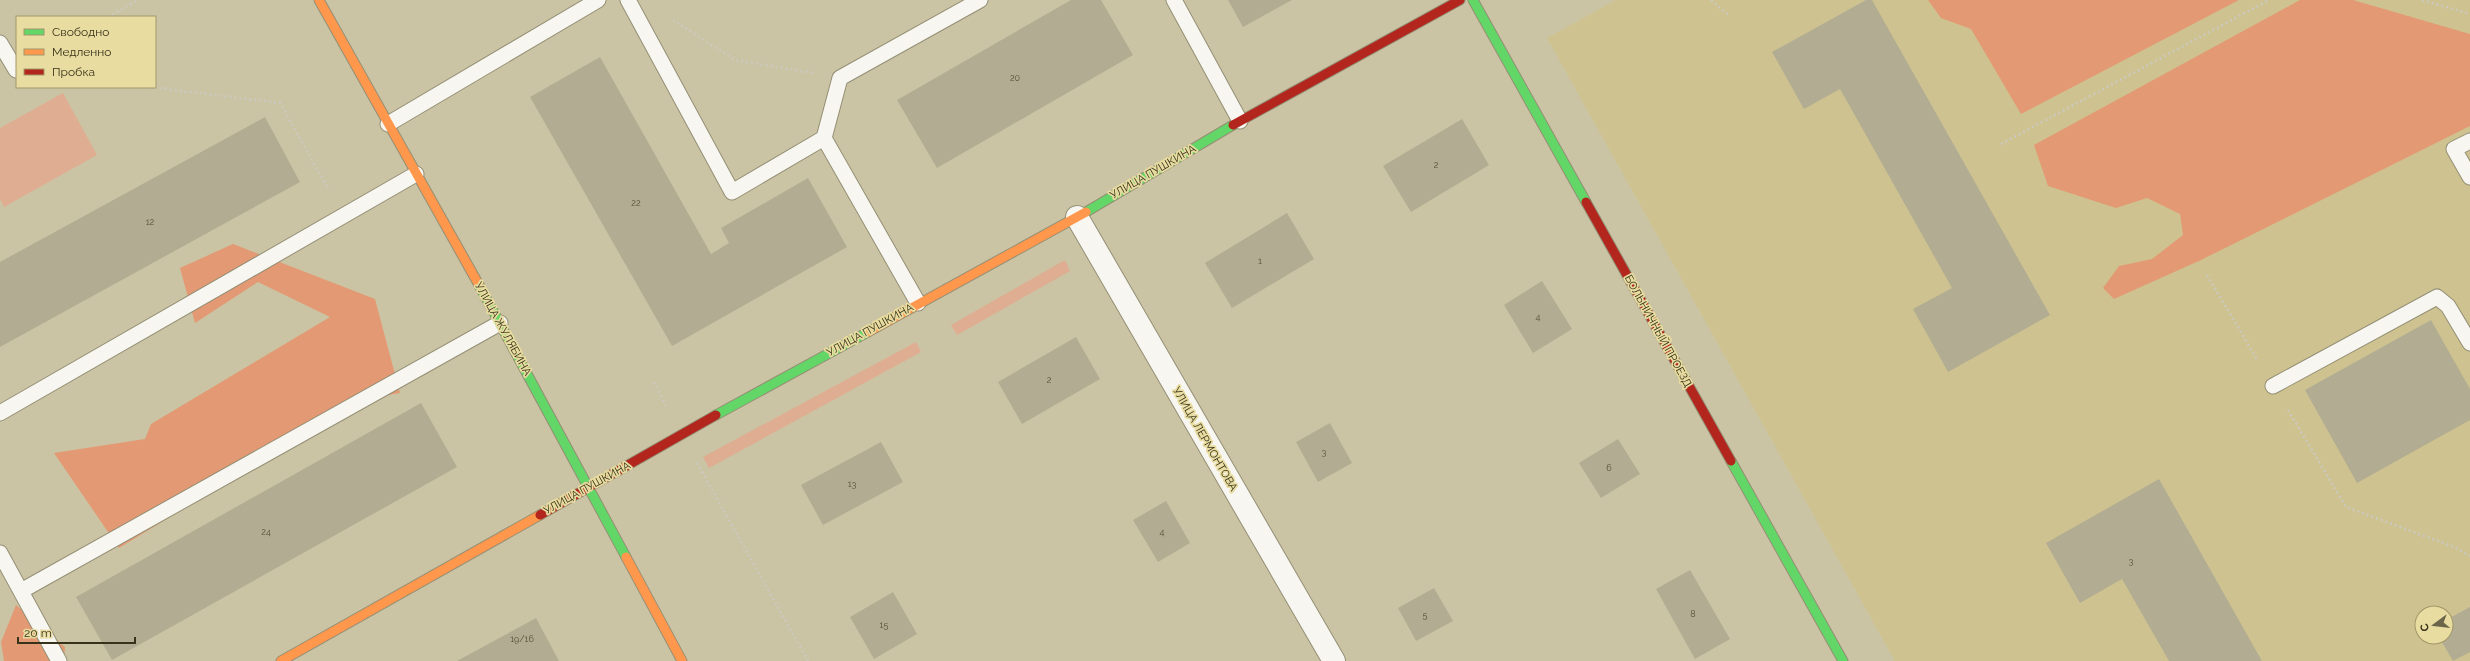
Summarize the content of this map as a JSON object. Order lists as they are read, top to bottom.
{
  "streets": {
    "main road": ["УЛИЦА ПУШКИНА", "УЛИЦА ЖУЛЯБИНА", "БОЛЬНИЧНЫЙ ПРОЕЗД"],
    "street": ["УЛИЦА ЛЕРМОНТОВА"]
  },
  "crossings": [
    ["УЛИЦА ПУШКИНА", "УЛИЦА ЖУЛЯБИНА"],
    ["УЛИЦА ПУШКИНА", "УЛИЦА ЛЕРМОНТОВА"]
  ],
  "house_numbers": [
    "20",
    "2",
    "22",
    "12",
    "1",
    "4",
    "2",
    "3",
    "6",
    "13",
    "24",
    "4",
    "3",
    "8",
    "5",
    "15",
    "19/16"
  ],
  "legend": ["Свободно", "Медленно", "Пробка"],
  "scale_bar": "20 m",
  "north": "left"
}
